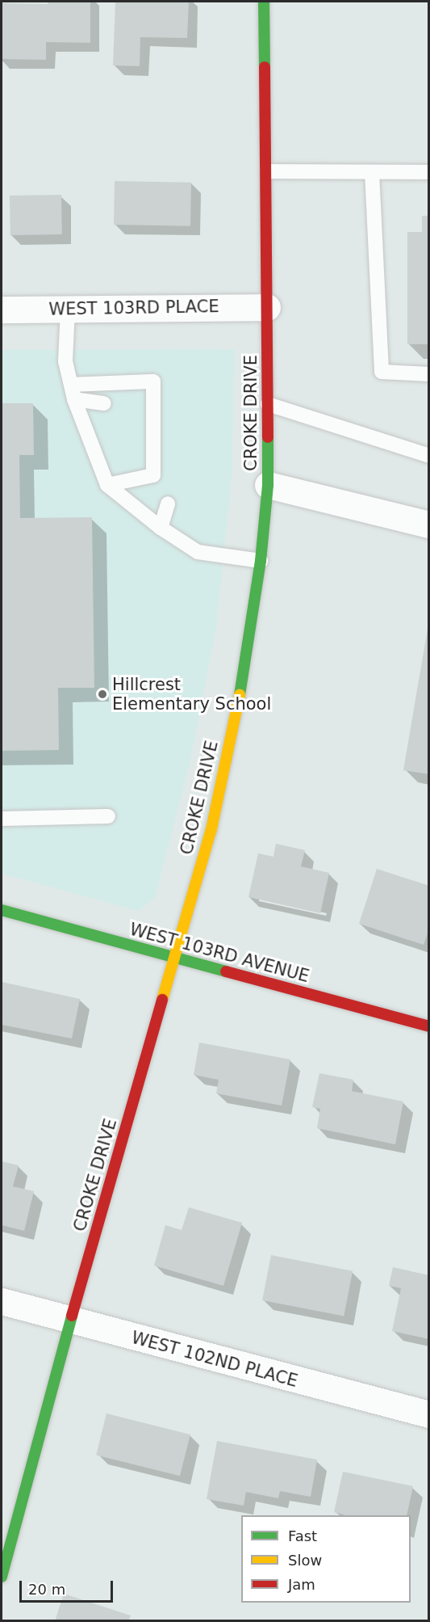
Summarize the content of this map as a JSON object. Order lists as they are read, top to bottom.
{
  "streets": {
    "street": [
      "WEST 103RD PLACE",
      "CROKE DRIVE",
      "WEST 103RD AVENUE",
      "WEST 102ND PLACE"
    ]
  },
  "crossings": [
    ["WEST 103RD PLACE", "CROKE DRIVE"],
    ["CROKE DRIVE", "WEST 103RD AVENUE"],
    ["CROKE DRIVE", "WEST 102ND PLACE"]
  ],
  "places": ["Hillcrest Elementary School"],
  "legend": ["Fast", "Slow", "Jam"],
  "scale_bar": "20 m"
}
